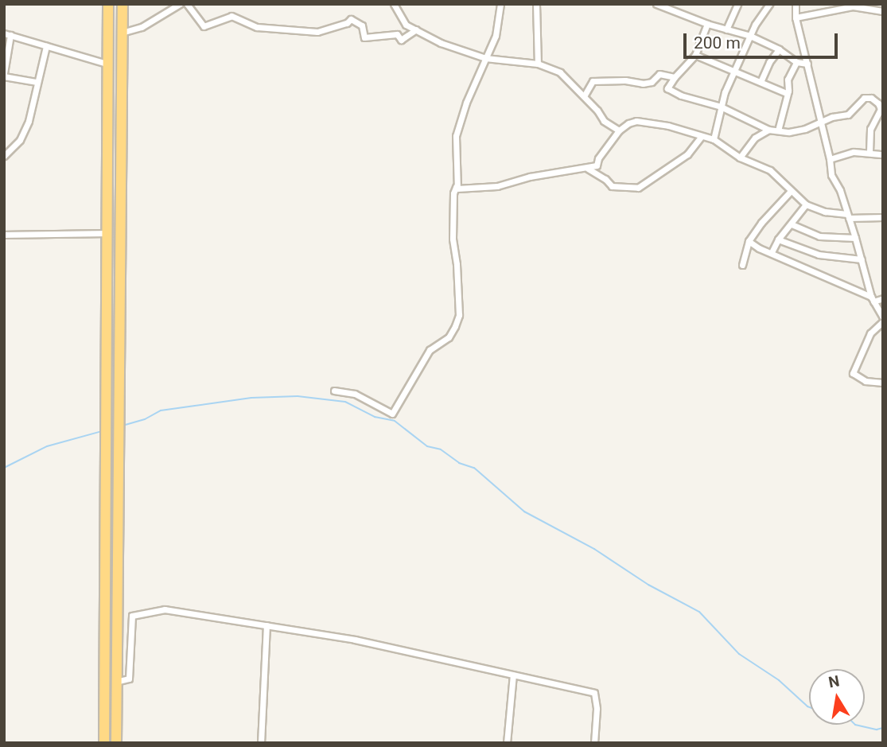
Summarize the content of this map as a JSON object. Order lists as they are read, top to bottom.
{
  "scale_bar": "200 m",
  "north": "top"
}
